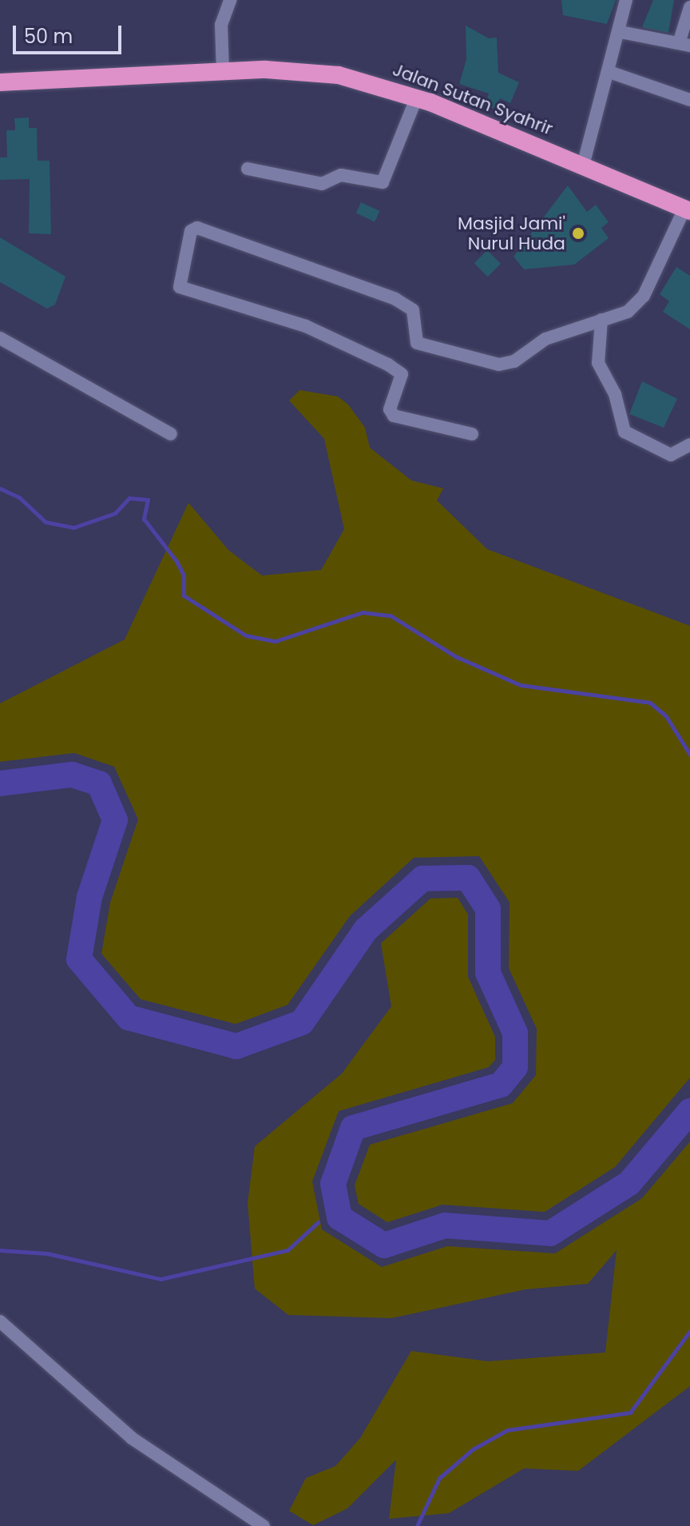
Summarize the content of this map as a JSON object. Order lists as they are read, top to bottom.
{
  "streets": {
    "highway": ["Jalan Sutan Syahrir"]
  },
  "places": ["Masjid Jami' Nurul Huda"],
  "scale_bar": "50 m"
}
